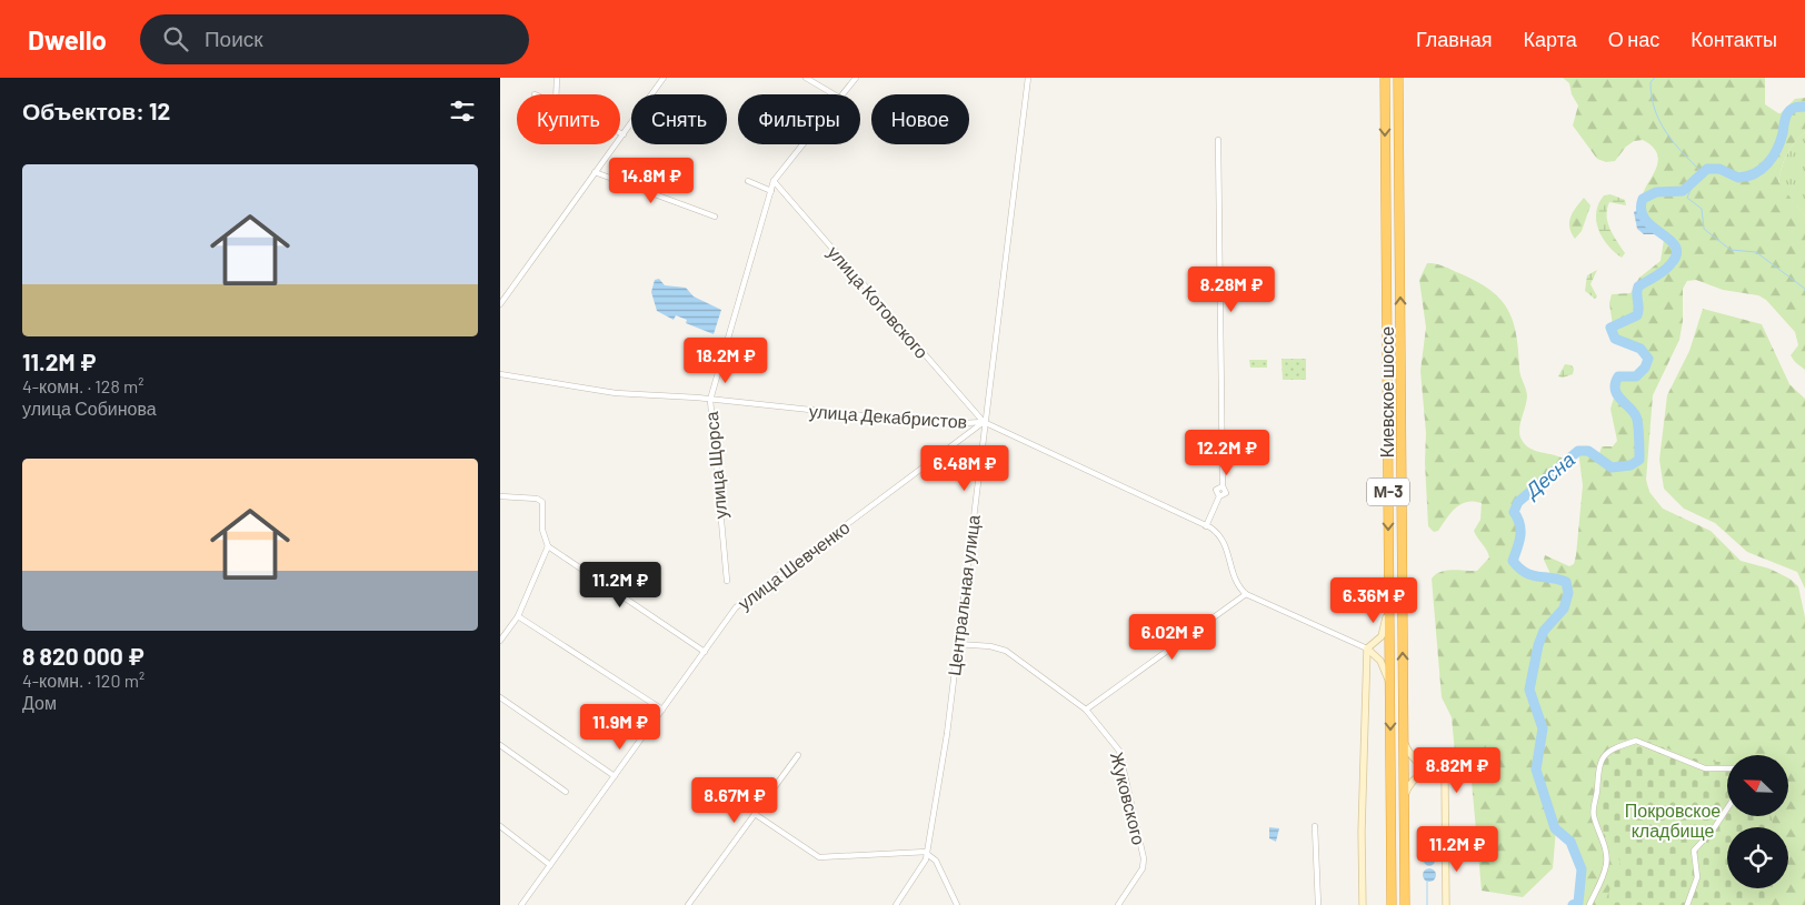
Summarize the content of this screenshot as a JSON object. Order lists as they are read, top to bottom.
{
  "streets": {
    "highway": ["Киевское шоссе", "М-3"],
    "street": [
      "улица Котовского",
      "улица Декабристов",
      "улица Щорса",
      "улица Шевченко",
      "Центральная улица",
      "Жуковского"
    ]
  },
  "crossings": [
    ["улица Котовского", "улица Декабристов"],
    ["улица Котовского", "улица Щорса"],
    ["улица Котовского", "улица Шевченко"],
    ["улица Котовского", "Центральная улица"],
    ["улица Декабристов", "улица Щорса"],
    ["улица Декабристов", "улица Шевченко"],
    ["улица Декабристов", "Центральная улица"],
    ["улица Шевченко", "Центральная улица"],
    ["Центральная улица", "Жуковского"]
  ],
  "water": ["Десна"],
  "parks": ["Покровское кладбище"],
  "north": "top left",
  "page": {
    "header": "Dwello",
    "search": "Поиск",
    "nav": [
      "Главная",
      "Карта",
      "О нас",
      "Контакты"
    ],
    "heading": "Объектов: 12",
    "chip": [
      "Купить",
      "Снять",
      "Фильтры",
      "Новое"
    ],
    "list": [
      {
        "name": "11.2M ₽",
        "note": "4-комн. · 128 m² · улица Собинова"
      },
      {
        "name": "8 820 000 ₽",
        "note": "4-комн. · 120 m² · Дом"
      }
    ],
    "price": [
      "14.8M ₽",
      "8.28M ₽",
      "18.2M ₽",
      "12.2M ₽",
      "6.48M ₽",
      "11.2M ₽",
      "6.36M ₽",
      "6.02M ₽",
      "11.9M ₽",
      "8.82M ₽",
      "8.67M ₽",
      "11.2M ₽"
    ]
  }
}
